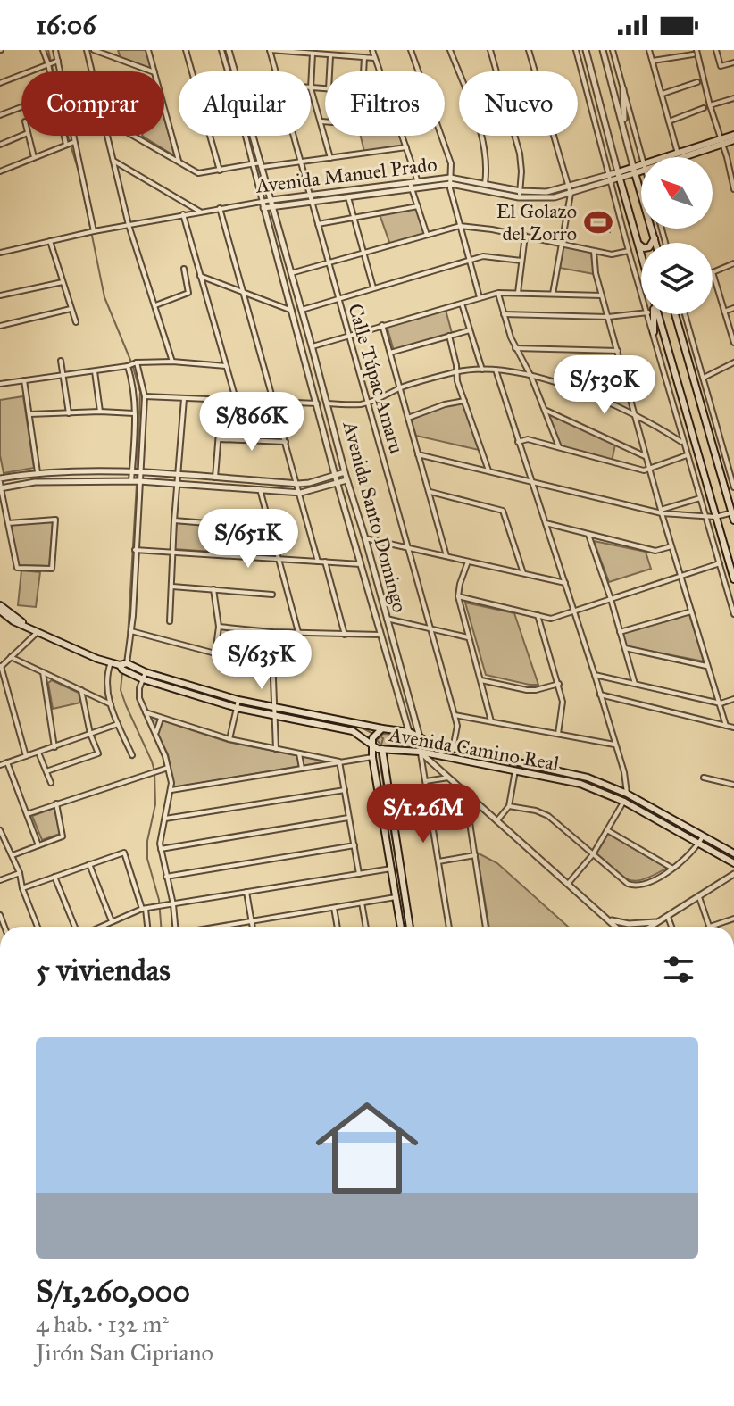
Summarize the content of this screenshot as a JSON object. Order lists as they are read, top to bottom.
{
  "streets": {
    "main road": ["Avenida Manuel Prado", "Avenida Santo Domingo", "Avenida Camino Real"],
    "street": ["Calle Túpac Amaru"]
  },
  "crossings": [
    ["Avenida Manuel Prado", "Calle Túpac Amaru"],
    ["Avenida Manuel Prado", "Avenida Santo Domingo"],
    ["Calle Túpac Amaru", "Avenida Camino Real"],
    ["Avenida Santo Domingo", "Avenida Camino Real"]
  ],
  "places": {
    "sports": ["El Golazo del Zorro"]
  },
  "north": "top left",
  "page": {
    "status": "16:06",
    "chip": [
      "Comprar",
      "Alquilar",
      "Filtros",
      "Nuevo"
    ],
    "price": [
      "S/530K",
      "S/866K",
      "S/651K",
      "S/635K",
      "S/1.26M"
    ],
    "heading": "5 viviendas",
    "list": [
      {
        "name": "S/1,260,000",
        "note": "4 hab. · 132 m² · Jirón San Cipriano"
      }
    ]
  }
}
